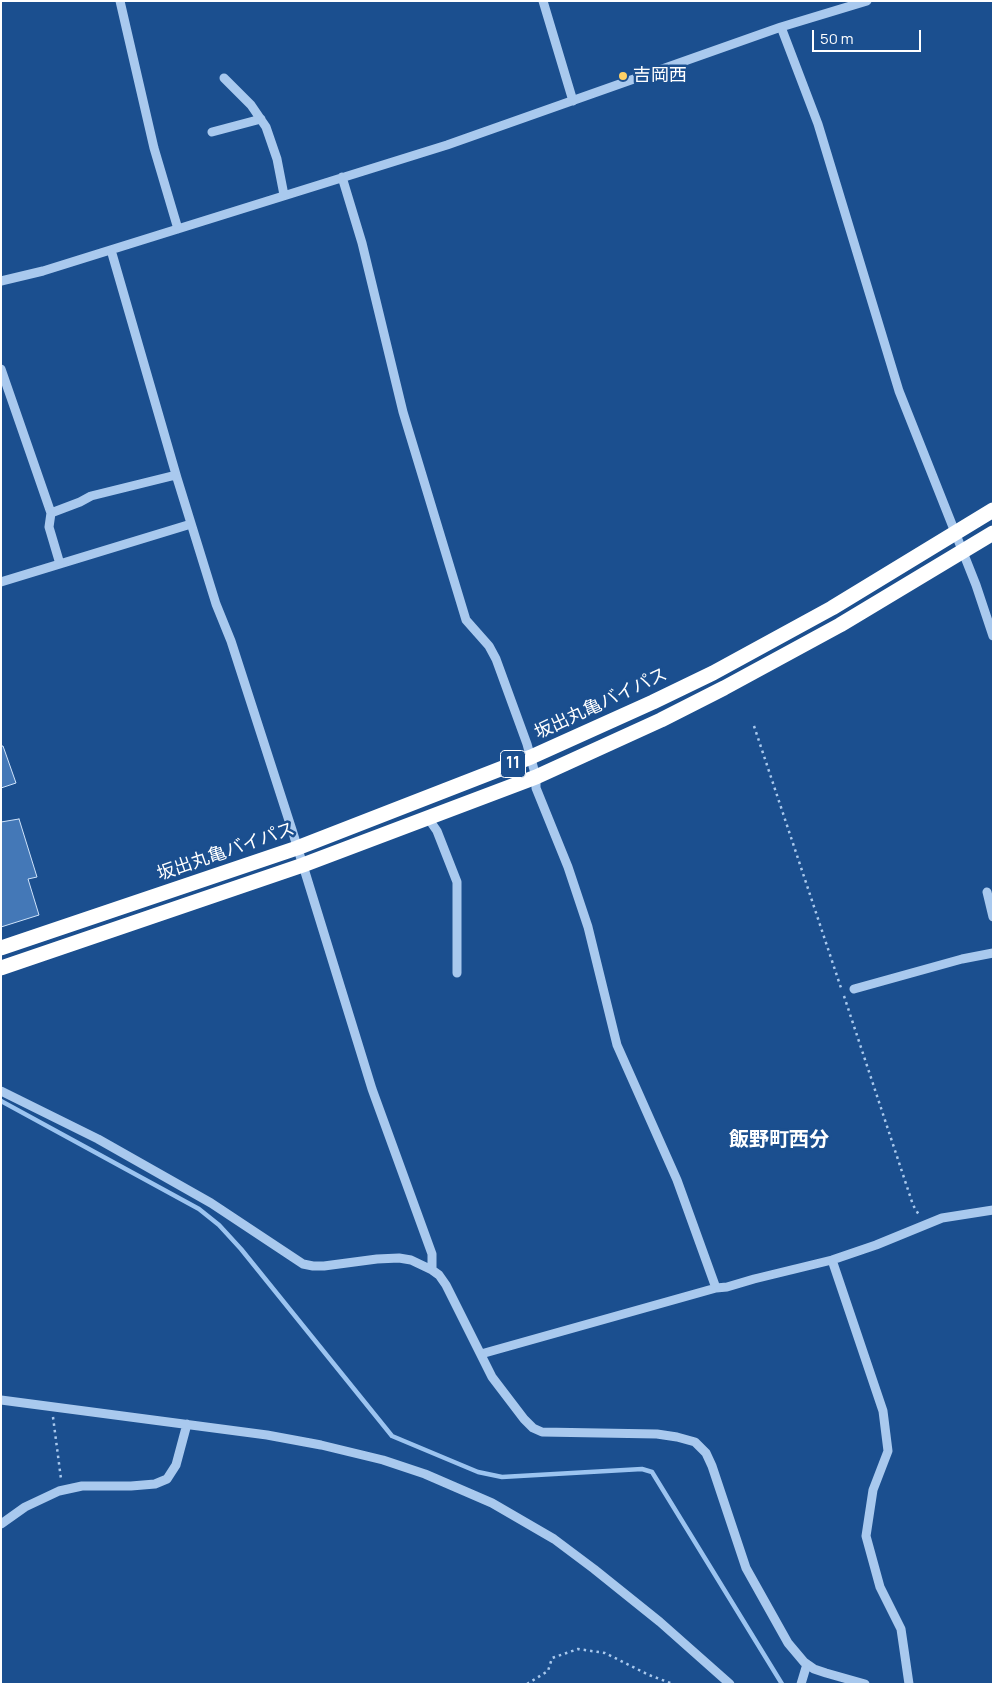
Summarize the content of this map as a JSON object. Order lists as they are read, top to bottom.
{
  "streets": {
    "highway": ["坂出丸亀バイパス", "11"]
  },
  "districts": ["飯野町西分"],
  "places": ["吉岡西"],
  "scale_bar": "50 m"
}
